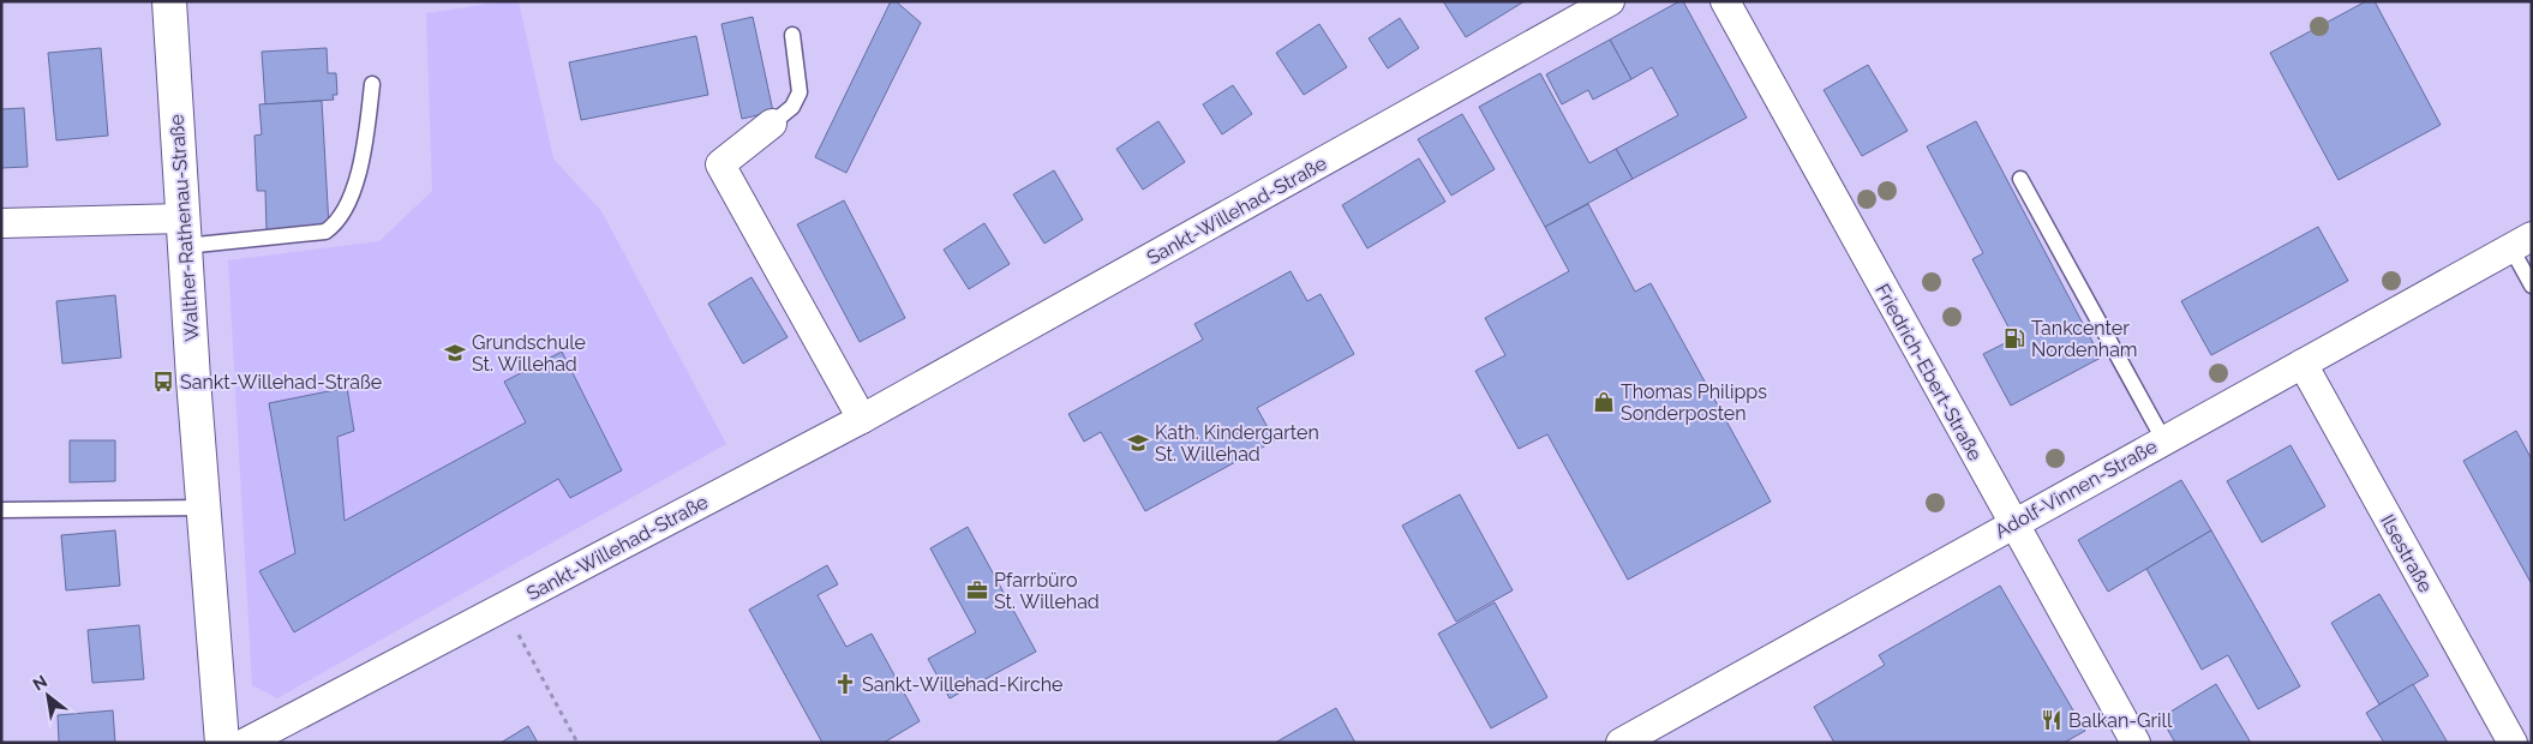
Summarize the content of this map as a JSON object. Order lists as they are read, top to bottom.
{
  "streets": {
    "street": [
      "Sankt-Willehad-Straße",
      "Walther-Rathenau-Straße",
      "Friedrich-Ebert-Straße",
      "Adolf-Vinnen-Straße",
      "Ilsestraße"
    ]
  },
  "crossings": [
    ["Friedrich-Ebert-Straße", "Adolf-Vinnen-Straße"],
    ["Adolf-Vinnen-Straße", "Ilsestraße"]
  ],
  "places": {
    "fuel station": ["Tankcenter Nordenham"],
    "school or university": ["Grundschule St. Willehad", "Kath. Kindergarten St. Willehad"],
    "bus stop": ["Sankt-Willehad-Straße"],
    "shop": ["Thomas Philipps Sonderposten"],
    "office": ["Pfarrbüro St. Willehad"],
    "church": ["Sankt-Willehad-Kirche"],
    "restaurant": ["Balkan-Grill"]
  },
  "north": "top left"
}
